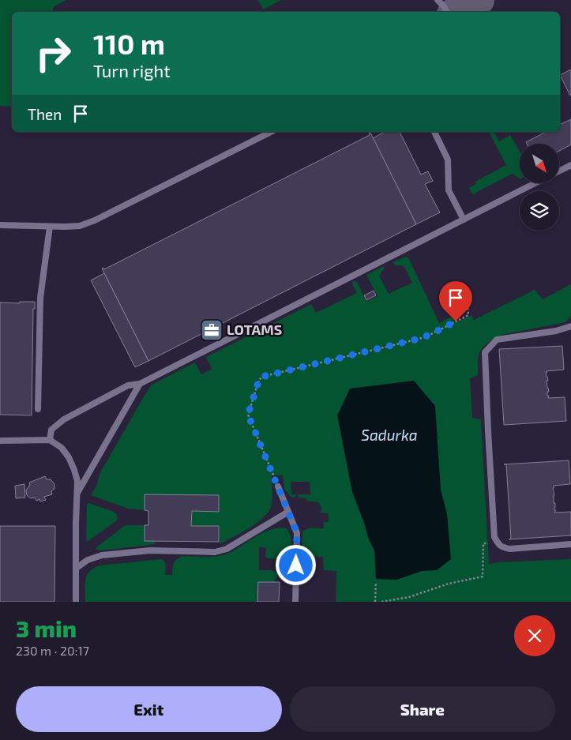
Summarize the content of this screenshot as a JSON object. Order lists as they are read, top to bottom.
{
  "water": ["Sadurka"],
  "places": {
    "office": ["LOTAMS"]
  },
  "north": "bottom right",
  "page": {
    "turn": ["110 m", "Turn right"],
    "then": "Then",
    "heading": ["3 min", "230 m · 20:17"],
    "buttons": ["Exit", "Share"]
  }
}
